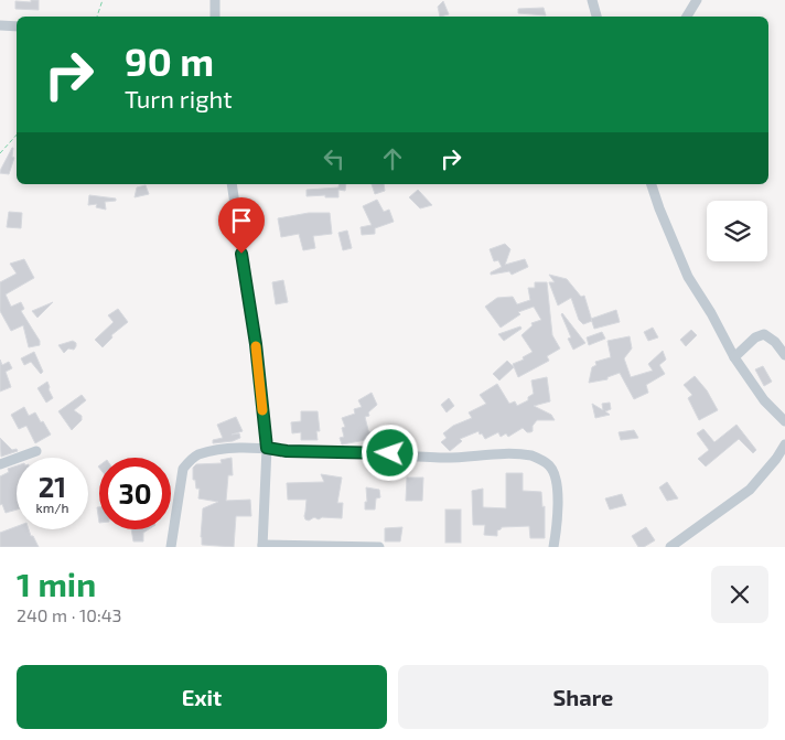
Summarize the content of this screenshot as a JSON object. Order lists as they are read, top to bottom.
{
  "page": {
    "turn": ["90 m", "Turn right"],
    "speed": "21 km/h",
    "limit": "30",
    "heading": ["1 min", "240 m · 10:43"],
    "buttons": ["Exit", "Share"]
  }
}
